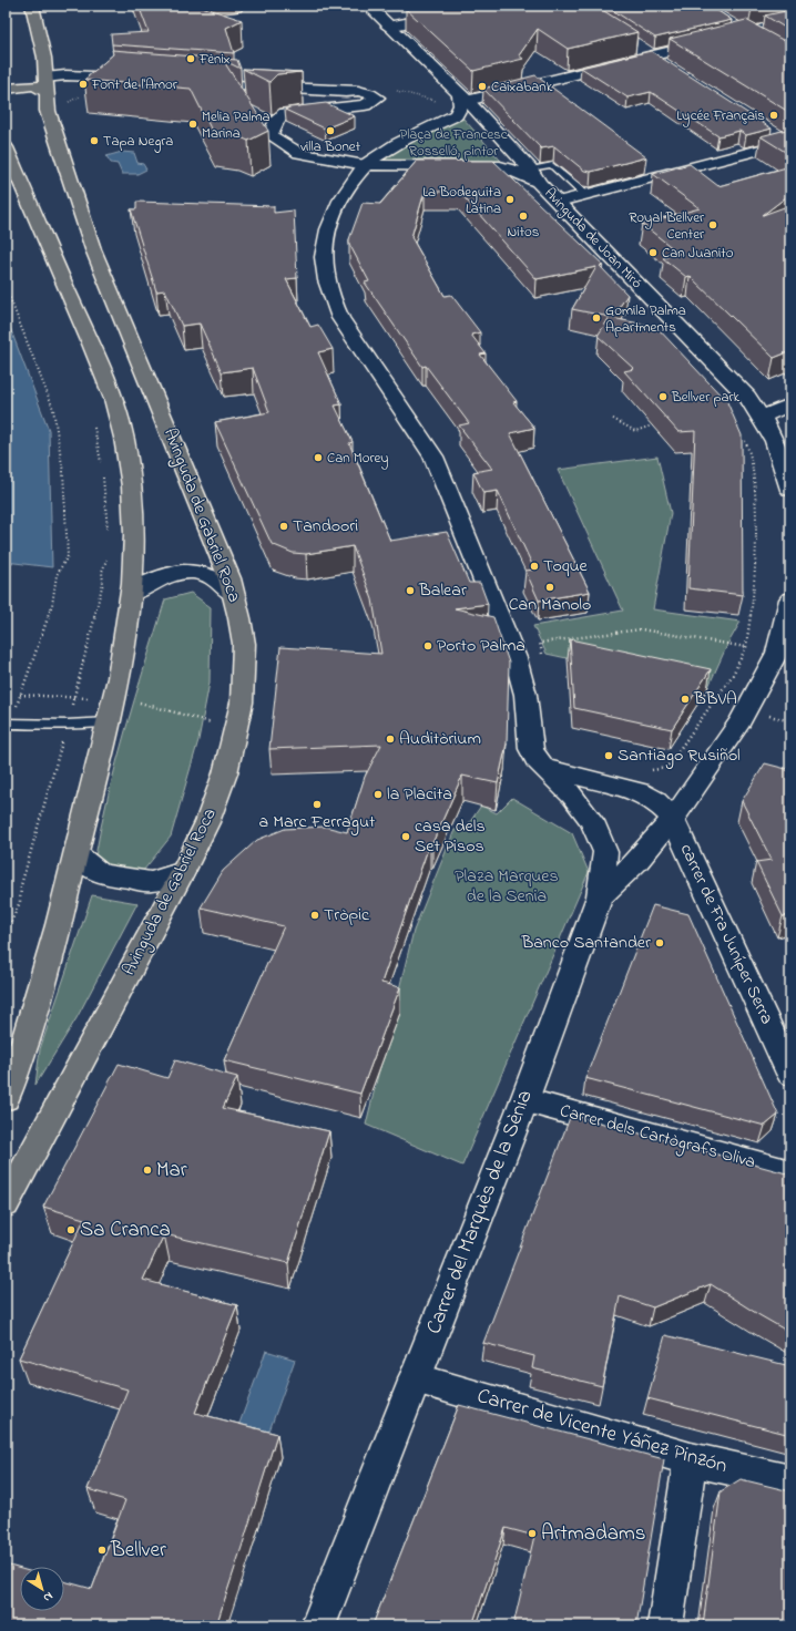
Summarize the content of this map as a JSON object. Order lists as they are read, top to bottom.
{
  "streets": {
    "highway": ["Avinguda de Gabriel Roca"],
    "street": [
      "Avinguda de Joan Miró",
      "carrer de Fra Juníper Serra",
      "Carrer dels Cartògrafs Oliva",
      "Carrer del Marquès de la Sènia",
      "Carrer de Vicente Yáñez Pinzón"
    ]
  },
  "crossings": [
    ["carrer de Fra Juníper Serra", "Carrer del Marquès de la Sènia"],
    ["Carrer dels Cartògrafs Oliva", "Carrer del Marquès de la Sènia"],
    ["Carrer del Marquès de la Sènia", "Carrer de Vicente Yáñez Pinzón"]
  ],
  "parks": ["Plaça de Francesc Rosselló, pintor", "Plaza Marques de la Senia"],
  "places": [
    "Fènix",
    "Font de l'Amor",
    "Caixabank",
    "Lycée Français",
    "Melia Palma Marina",
    "villa Bonet",
    "Tapa Negra",
    "La Bodeguita Latina",
    "Nitos",
    "Royal Bellver Center",
    "Can Juanito",
    "Gomila Palma Apartments",
    "Bellver park",
    "Can Morey",
    "Tandoori",
    "Toque",
    "Can Manolo",
    "Balear",
    "Porto Palma",
    "BBVA",
    "Auditòrium",
    "Santiago Rusiñol",
    "la Placita",
    "a Marc Ferragut",
    "casa dels Set Pisos",
    "Tròpic",
    "Banco Santander",
    "Mar",
    "Sa Cranca",
    "Artmadams",
    "Bellver"
  ],
  "north": "bottom right"
}
